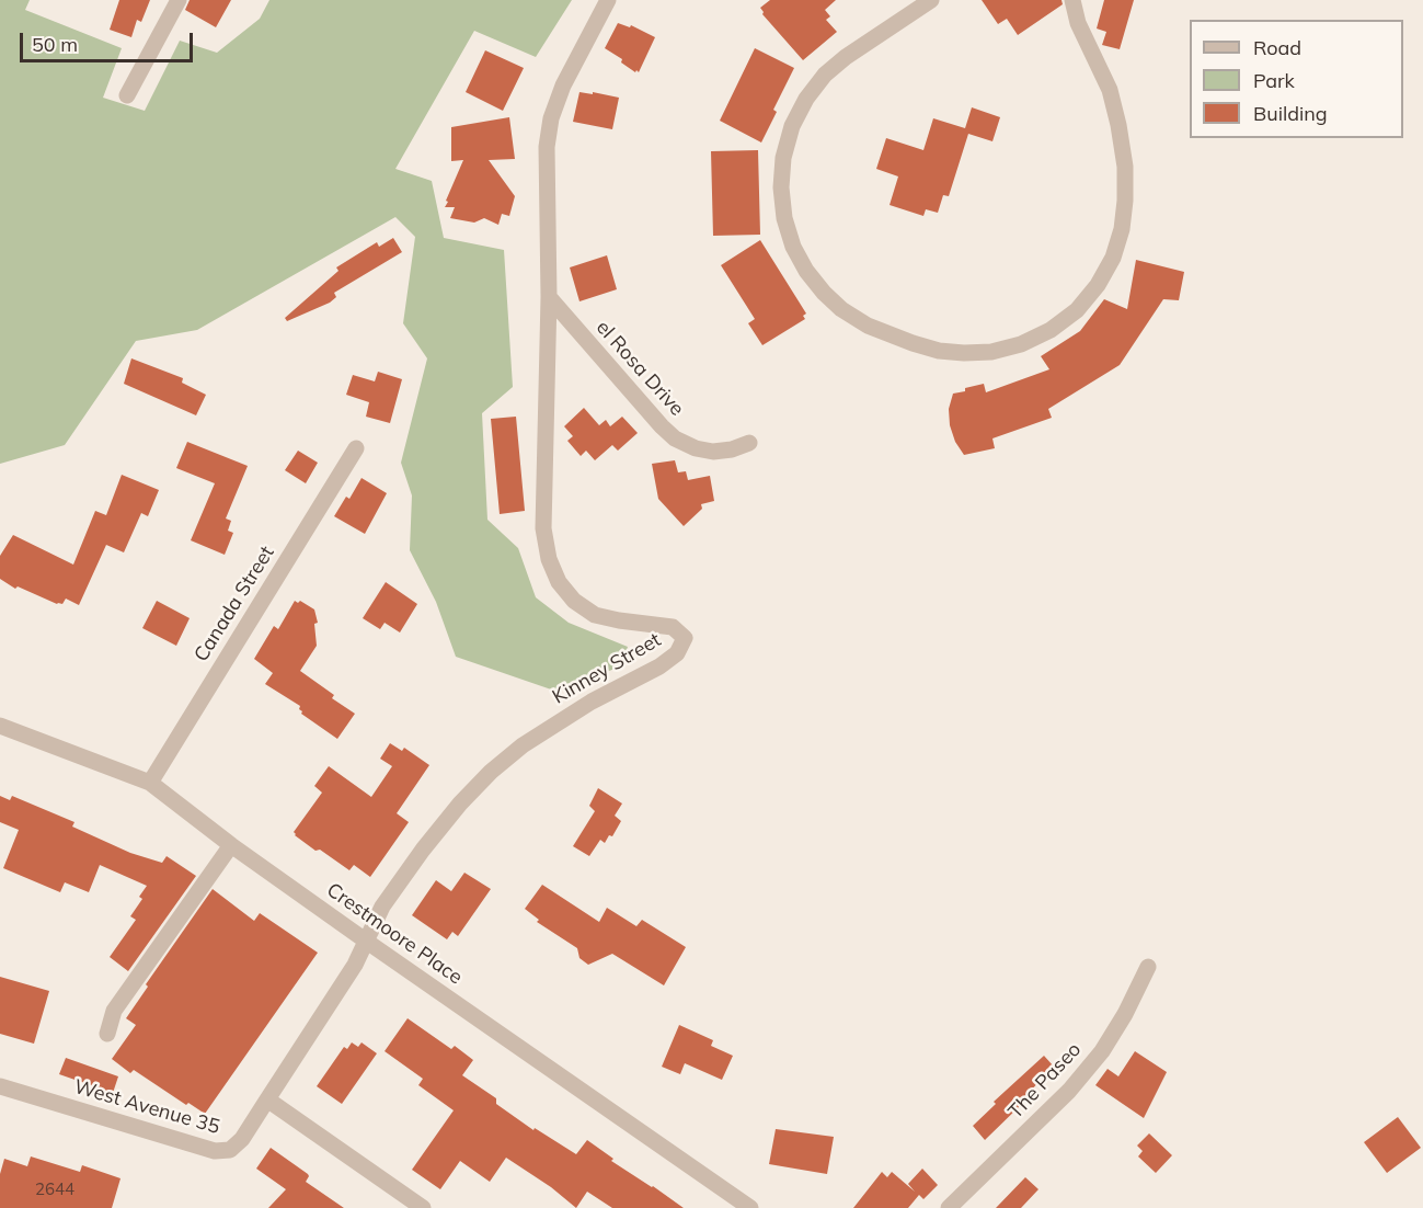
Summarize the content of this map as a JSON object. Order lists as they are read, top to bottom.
{
  "streets": {
    "street": [
      "el Rosa Drive",
      "Canada Street",
      "Kinney Street",
      "Crestmoore Place",
      "The Paseo",
      "West Avenue 35"
    ]
  },
  "crossings": [
    ["el Rosa Drive", "Kinney Street"],
    ["Canada Street", "Crestmoore Place"],
    ["Kinney Street", "Crestmoore Place"],
    ["Kinney Street", "West Avenue 35"]
  ],
  "house_numbers": ["2644"],
  "legend": ["Road", "Park", "Building"],
  "scale_bar": "50 m"
}
